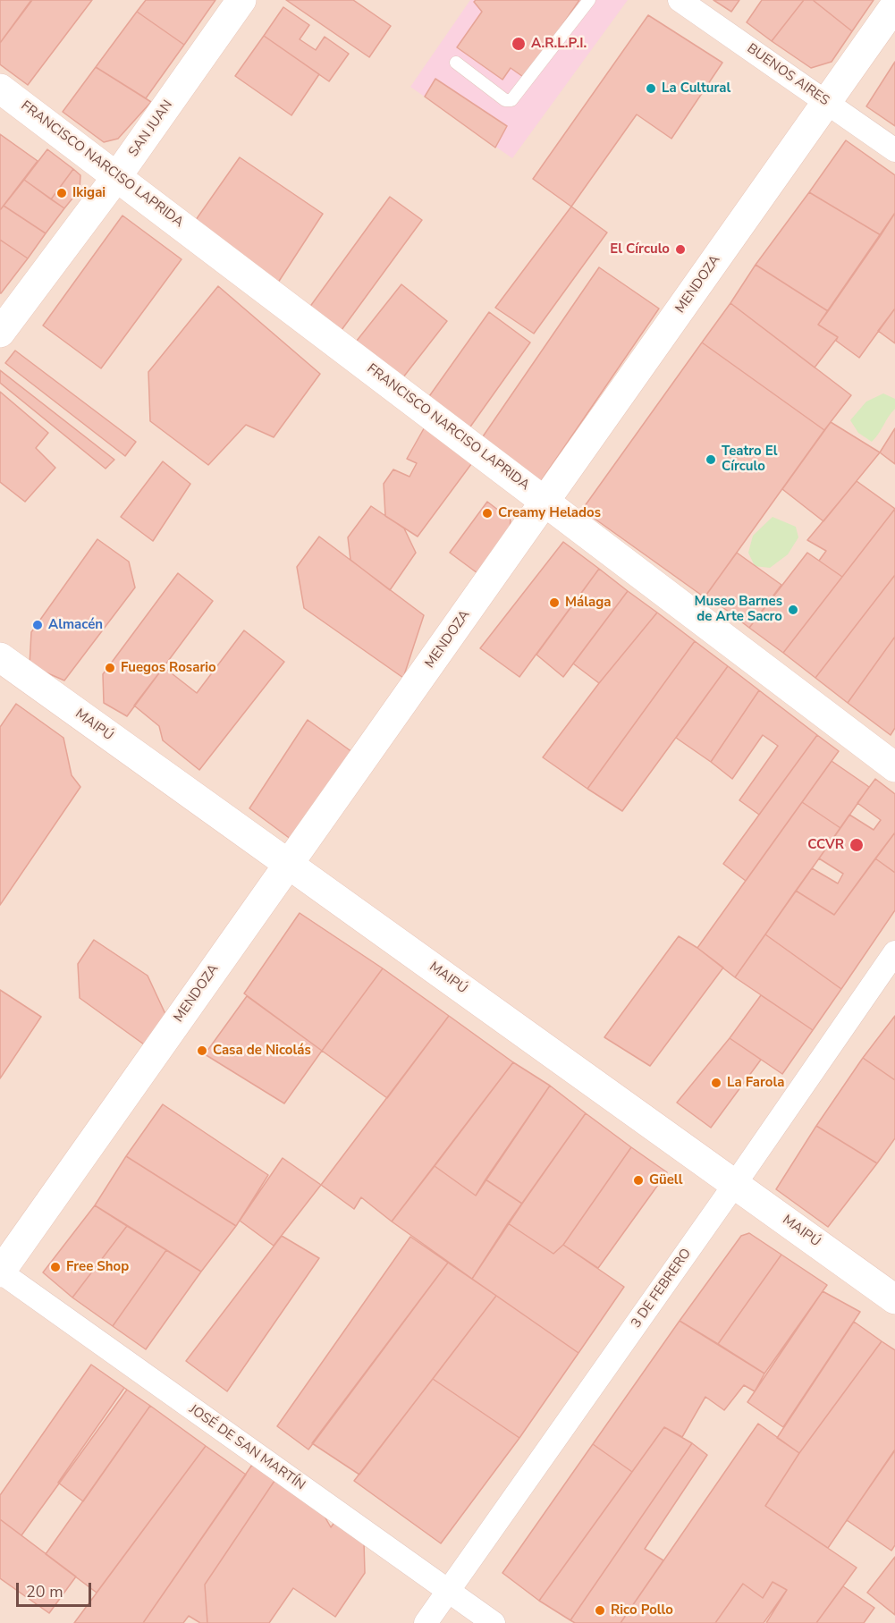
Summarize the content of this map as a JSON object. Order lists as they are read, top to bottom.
{
  "streets": {
    "main road": [
      "SAN JUAN",
      "FRANCISCO NARCISO LAPRIDA",
      "MENDOZA",
      "MAIPÚ"
    ],
    "street": ["BUENOS AIRES", "3 DE FEBRERO", "JOSÉ DE SAN MARTÍN"]
  },
  "crossings": [
    ["BUENOS AIRES", "MENDOZA"],
    ["SAN JUAN", "FRANCISCO NARCISO LAPRIDA"],
    ["FRANCISCO NARCISO LAPRIDA", "MENDOZA"],
    ["MENDOZA", "MAIPÚ"],
    ["MENDOZA", "JOSÉ DE SAN MARTÍN"],
    ["MAIPÚ", "3 DE FEBRERO"],
    ["3 DE FEBRERO", "JOSÉ DE SAN MARTÍN"]
  ],
  "places": [
    "A.R.L.P.I.",
    "La Cultural",
    "Ikigai",
    "El Círculo",
    "Teatro El Círculo",
    "Creamy Helados",
    "Málaga",
    "Museo Barnes de Arte Sacro",
    "Almacén",
    "Fuegos Rosario",
    "CCVR",
    "Casa de Nicolás",
    "La Farola",
    "Güell",
    "Free Shop",
    "Rico Pollo"
  ],
  "scale_bar": "20 m"
}
